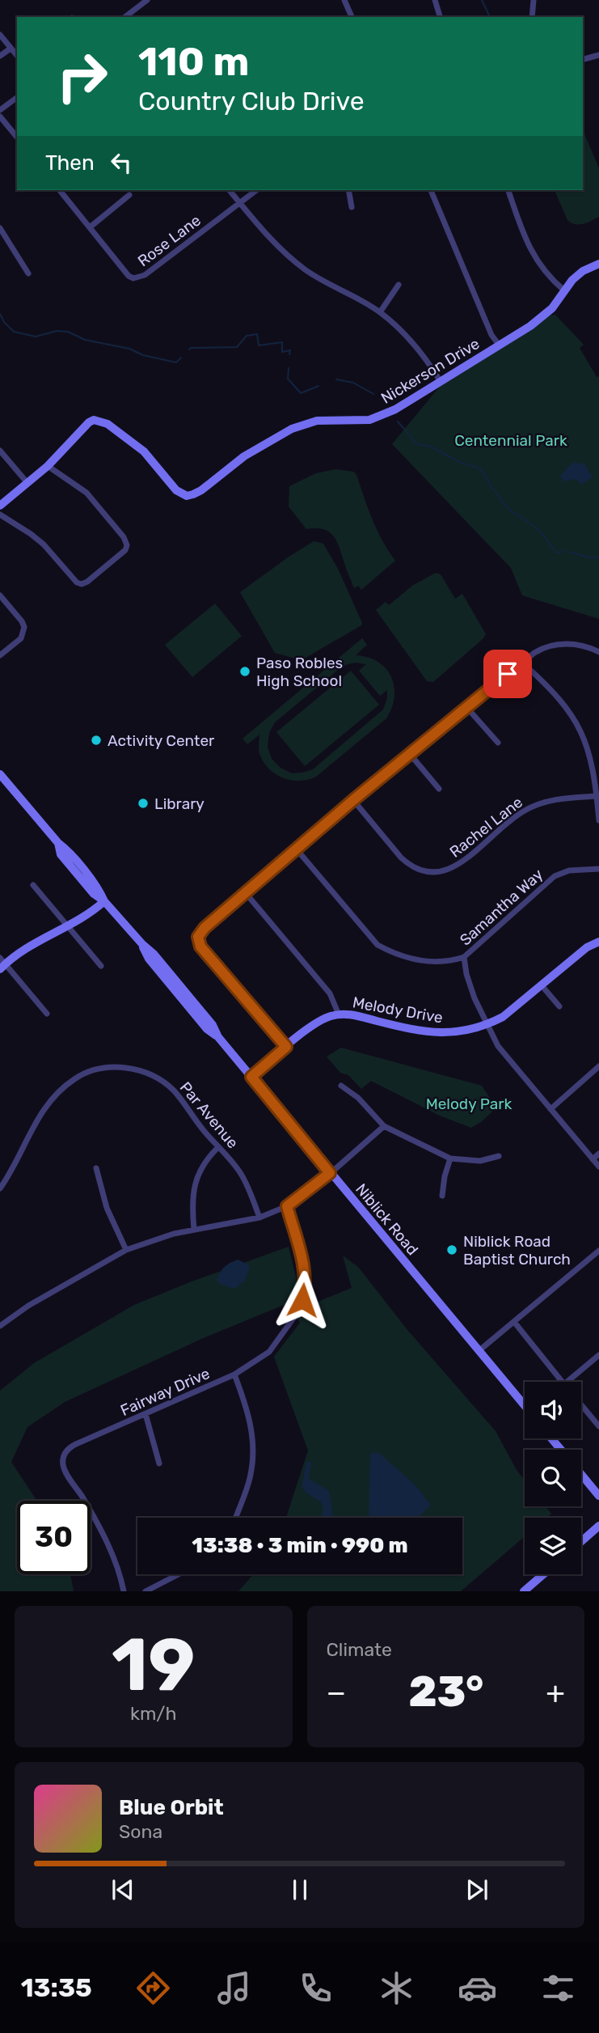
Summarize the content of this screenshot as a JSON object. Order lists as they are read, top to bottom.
{
  "streets": {
    "street": [
      "Rose Lane",
      "Nickerson Drive",
      "Rachel Lane",
      "Samantha Way",
      "Melody Drive",
      "Par Avenue",
      "Niblick Road",
      "Fairway Drive"
    ]
  },
  "crossings": [
    ["Melody Drive", "Niblick Road"]
  ],
  "parks": ["Centennial Park", "Melody Park"],
  "places": [
    "Paso Robles High School",
    "Activity Center",
    "Library",
    "Niblick Road Baptist Church"
  ],
  "page": {
    "turn": ["110 m", "Country Club Drive"],
    "then": "Then",
    "limit": "30",
    "trip": "13:38 · 3 min · 990 m",
    "tile": [
      ["19", "km/h"],
      "Climate"
    ],
    "heat": ["−", "23°", "+"],
    "song": ["Blue Orbit", "Sona"],
    "tabs": "13:35"
  }
}
